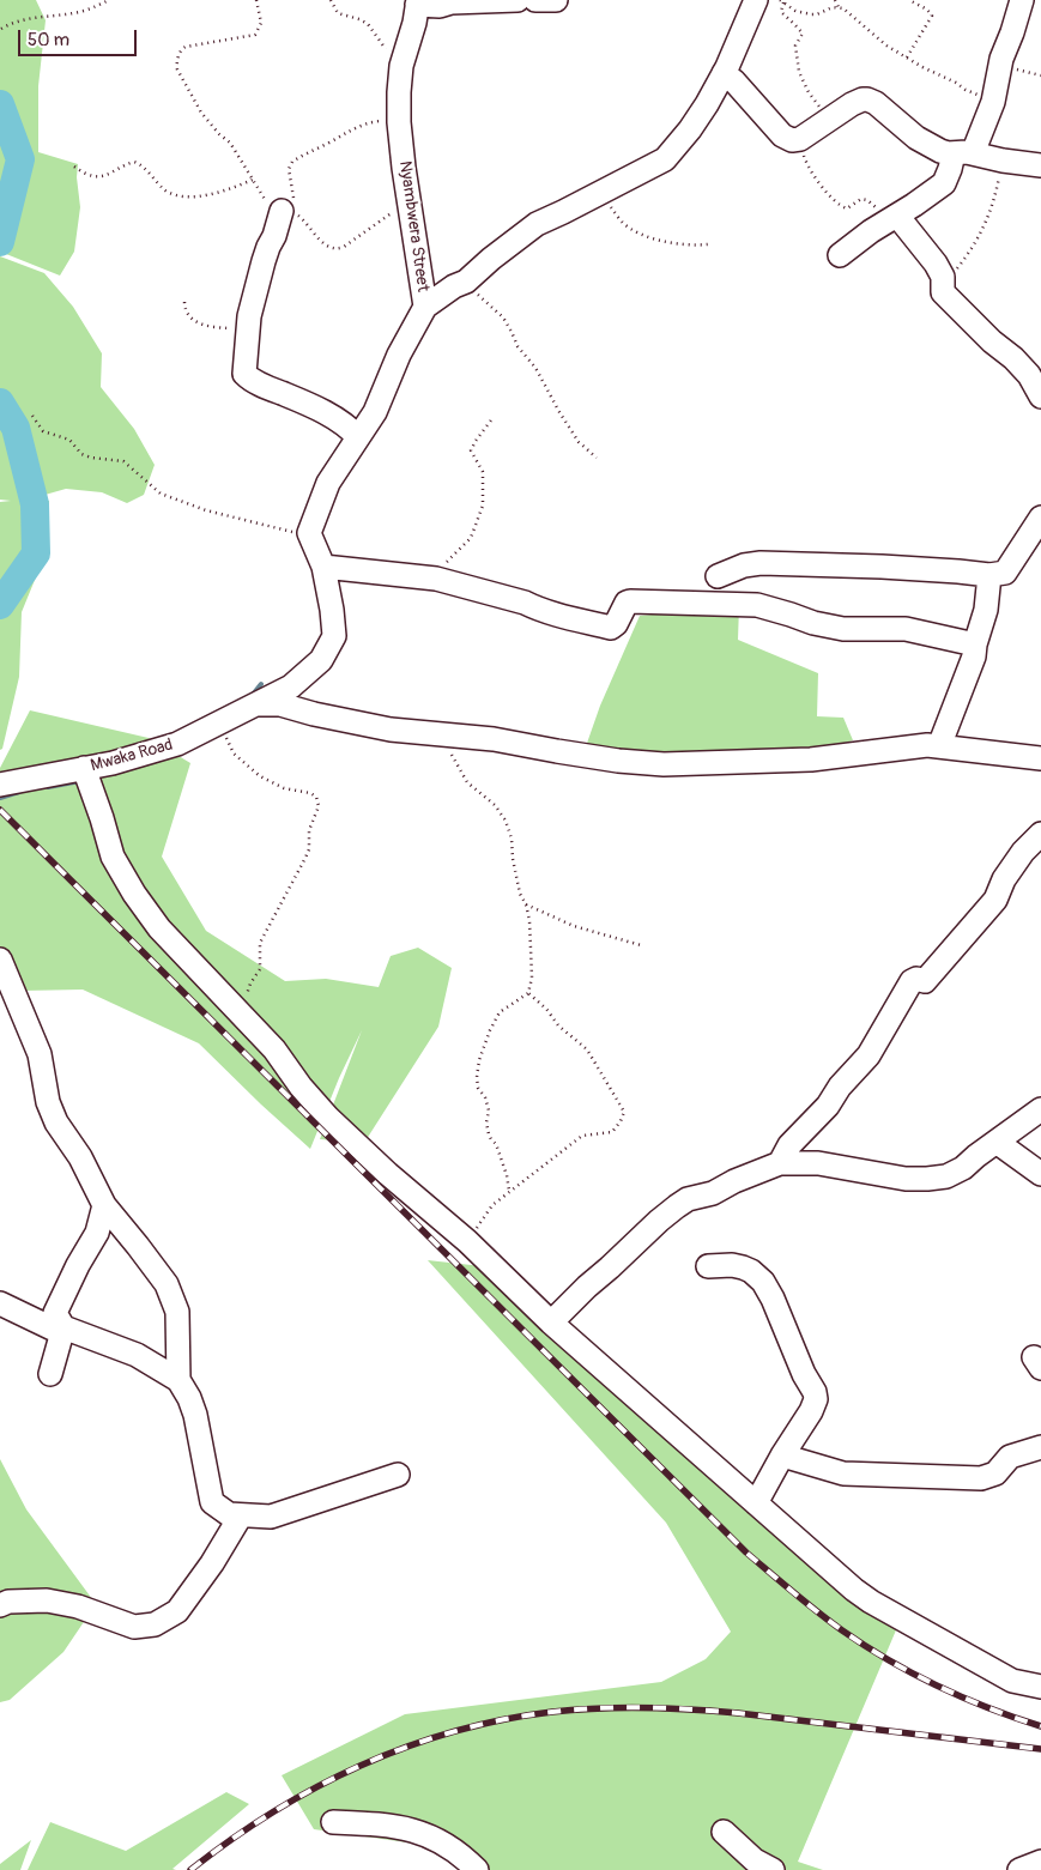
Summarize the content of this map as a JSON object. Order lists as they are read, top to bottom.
{
  "streets": {
    "street": ["Nyambwera Street", "Mwaka Road"]
  },
  "scale_bar": "50 m"
}
